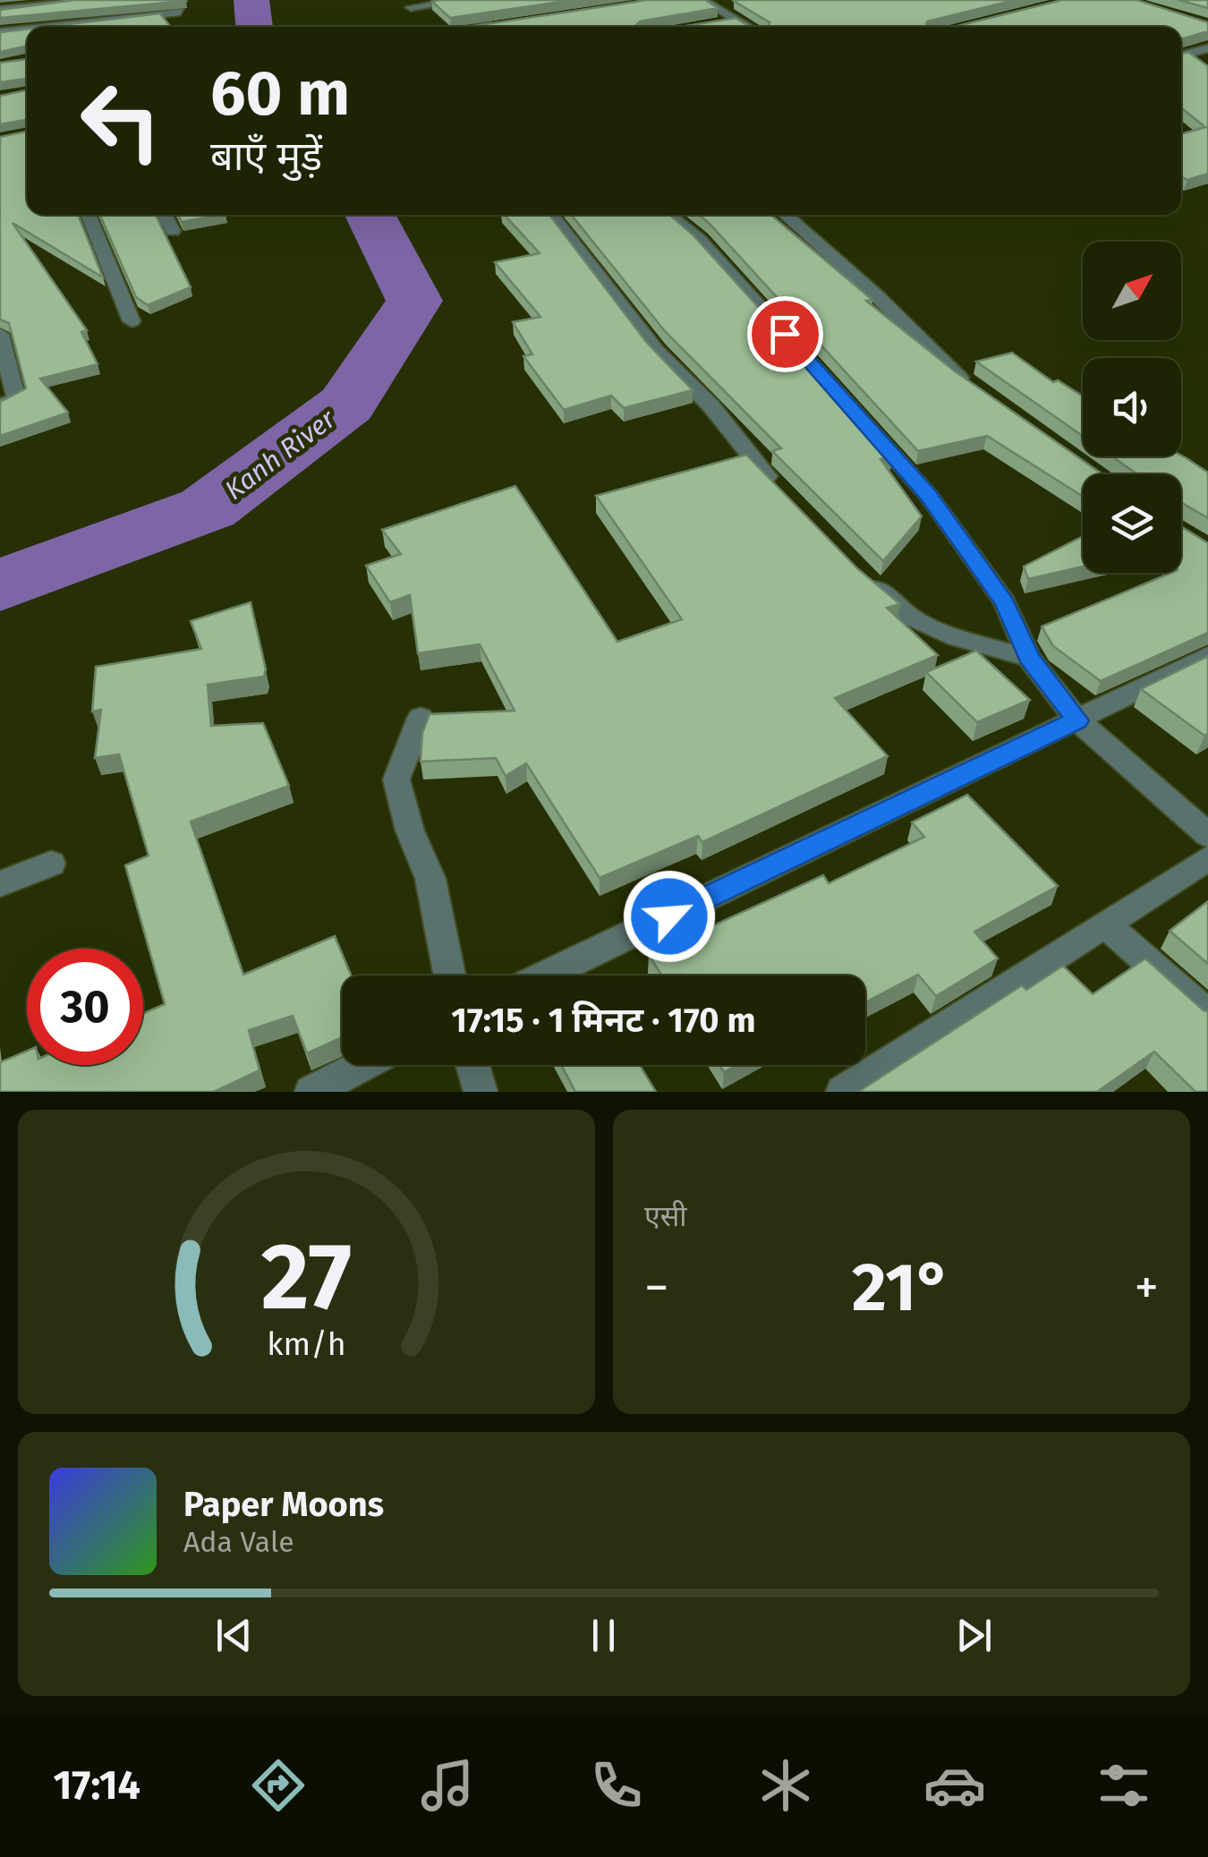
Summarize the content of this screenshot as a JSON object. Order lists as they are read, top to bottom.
{
  "water": ["Kanh River"],
  "north": "top right",
  "page": {
    "turn": ["60 m", "बाएँ मुड़ें"],
    "limit": "30",
    "trip": "17:15 · 1 मिनट · 170 m",
    "tile": "एसी",
    "heat": ["−", "21°", "+"],
    "song": ["Paper Moons", "Ada Vale"],
    "tabs": "17:14",
    "gauge": ["27", "km/h"]
  }
}
